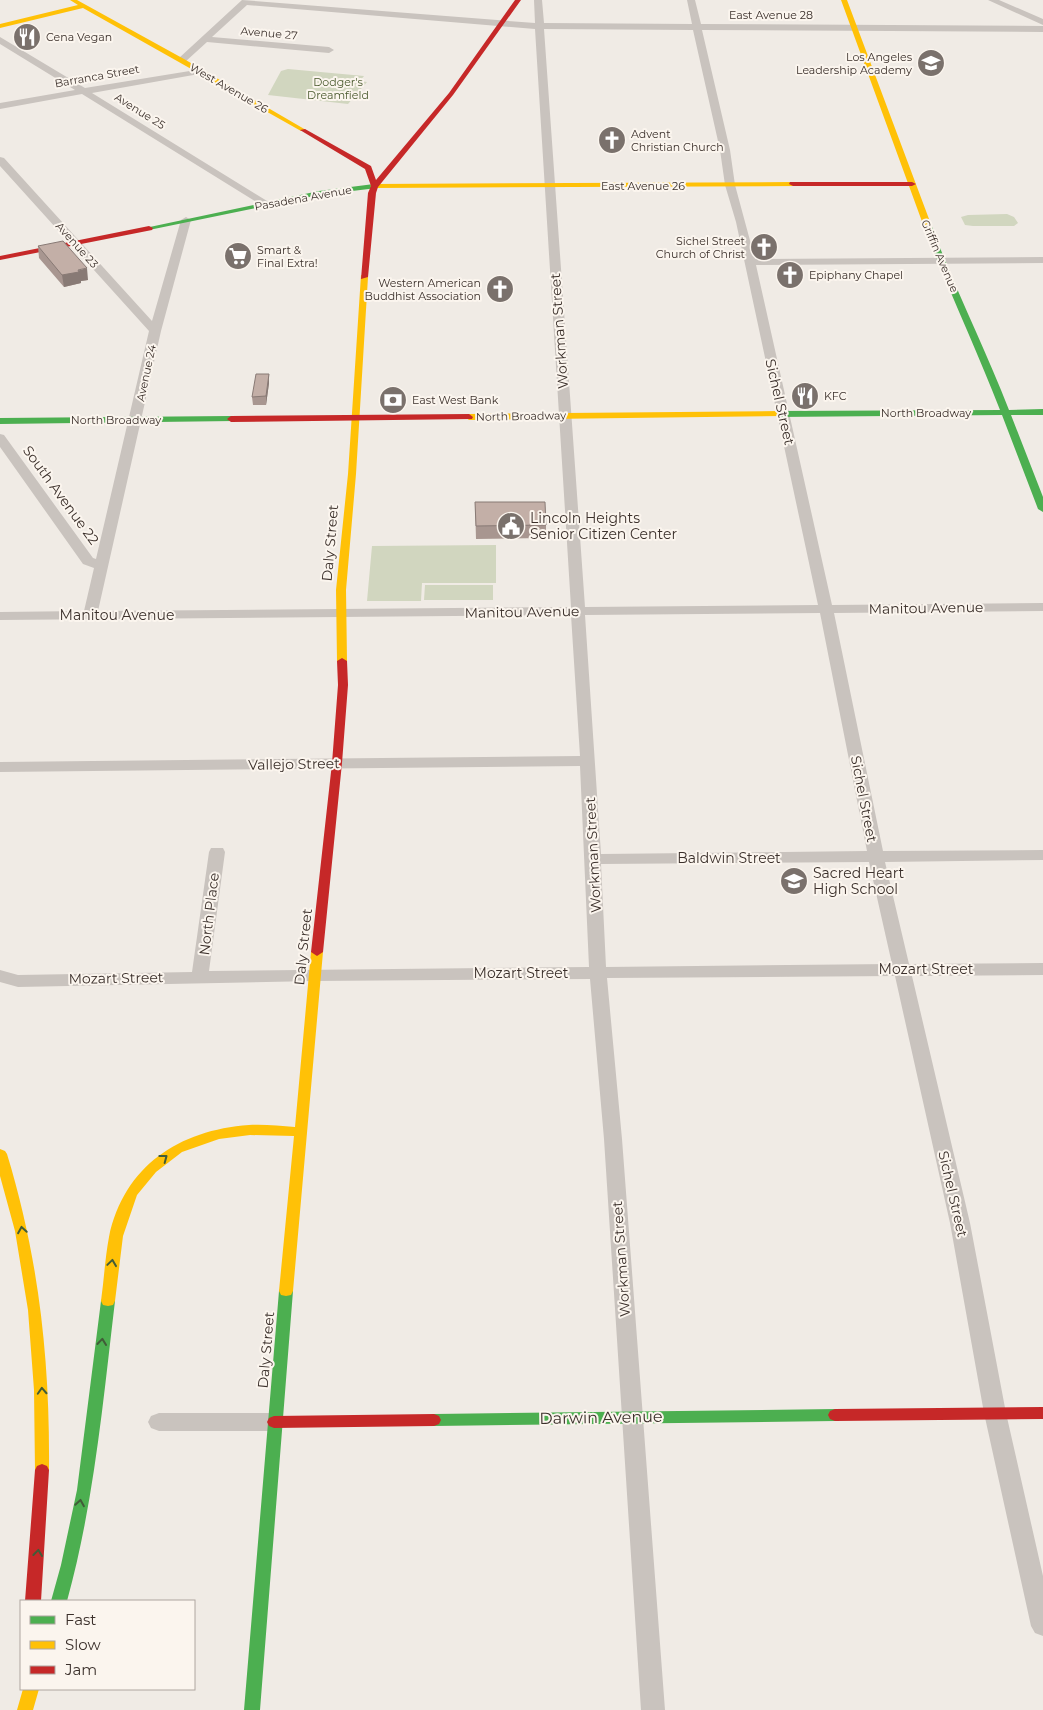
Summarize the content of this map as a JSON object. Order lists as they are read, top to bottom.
{
  "streets": {
    "main road": [
      "West Avenue 26",
      "East Avenue 26",
      "Pasadena Avenue",
      "Griffin Avenue",
      "North Broadway",
      "Daly Street",
      "Darwin Avenue"
    ],
    "street": [
      "East Avenue 28",
      "Avenue 27",
      "Barranca Street",
      "Avenue 25",
      "Avenue 23",
      "Workman Street",
      "Avenue 24",
      "Sichel Street",
      "South Avenue 22",
      "Manitou Avenue",
      "Vallejo Street",
      "Baldwin Street",
      "North Place",
      "Mozart Street"
    ]
  },
  "crossings": [
    ["East Avenue 28", "Griffin Avenue"],
    ["East Avenue 28", "Workman Street"],
    ["East Avenue 28", "Sichel Street"],
    ["Barranca Street", "West Avenue 26"],
    ["Barranca Street", "Avenue 25"],
    ["West Avenue 26", "East Avenue 26"],
    ["West Avenue 26", "Pasadena Avenue"],
    ["West Avenue 26", "Daly Street"],
    ["Avenue 25", "Pasadena Avenue"],
    ["East Avenue 26", "Pasadena Avenue"],
    ["East Avenue 26", "Griffin Avenue"],
    ["East Avenue 26", "Workman Street"],
    ["East Avenue 26", "Sichel Street"],
    ["East Avenue 26", "Daly Street"],
    ["Pasadena Avenue", "Avenue 23"],
    ["Pasadena Avenue", "Avenue 24"],
    ["Pasadena Avenue", "Daly Street"],
    ["Avenue 23", "Avenue 24"],
    ["Griffin Avenue", "North Broadway"],
    ["Workman Street", "North Broadway"],
    ["Workman Street", "Manitou Avenue"],
    ["Workman Street", "Vallejo Street"],
    ["Workman Street", "Baldwin Street"],
    ["Workman Street", "Mozart Street"],
    ["Workman Street", "Darwin Avenue"],
    ["Avenue 24", "North Broadway"],
    ["Avenue 24", "South Avenue 22"],
    ["Avenue 24", "Manitou Avenue"],
    ["Sichel Street", "North Broadway"],
    ["Sichel Street", "Manitou Avenue"],
    ["Sichel Street", "Baldwin Street"],
    ["Sichel Street", "Mozart Street"],
    ["Sichel Street", "Darwin Avenue"],
    ["North Broadway", "Daly Street"],
    ["Daly Street", "Manitou Avenue"],
    ["Daly Street", "Vallejo Street"],
    ["Daly Street", "Mozart Street"],
    ["Daly Street", "Darwin Avenue"],
    ["North Place", "Mozart Street"]
  ],
  "parks": ["Dodger's Dreamfield"],
  "places": {
    "restaurant": ["Cena Vegan", "KFC"],
    "school or university": ["Los Angeles Leadership Academy", "Sacred Heart High School"],
    "church": [
      "Advent Christian Church",
      "Sichel Street Church of Christ",
      "Epiphany Chapel",
      "Western American Buddhist Association"
    ],
    "supermarket": ["Smart & Final Extra!"],
    "bank": ["East West Bank"],
    "public building": ["Lincoln Heights Senior Citizen Center"]
  },
  "legend": ["Fast", "Slow", "Jam"]
}
